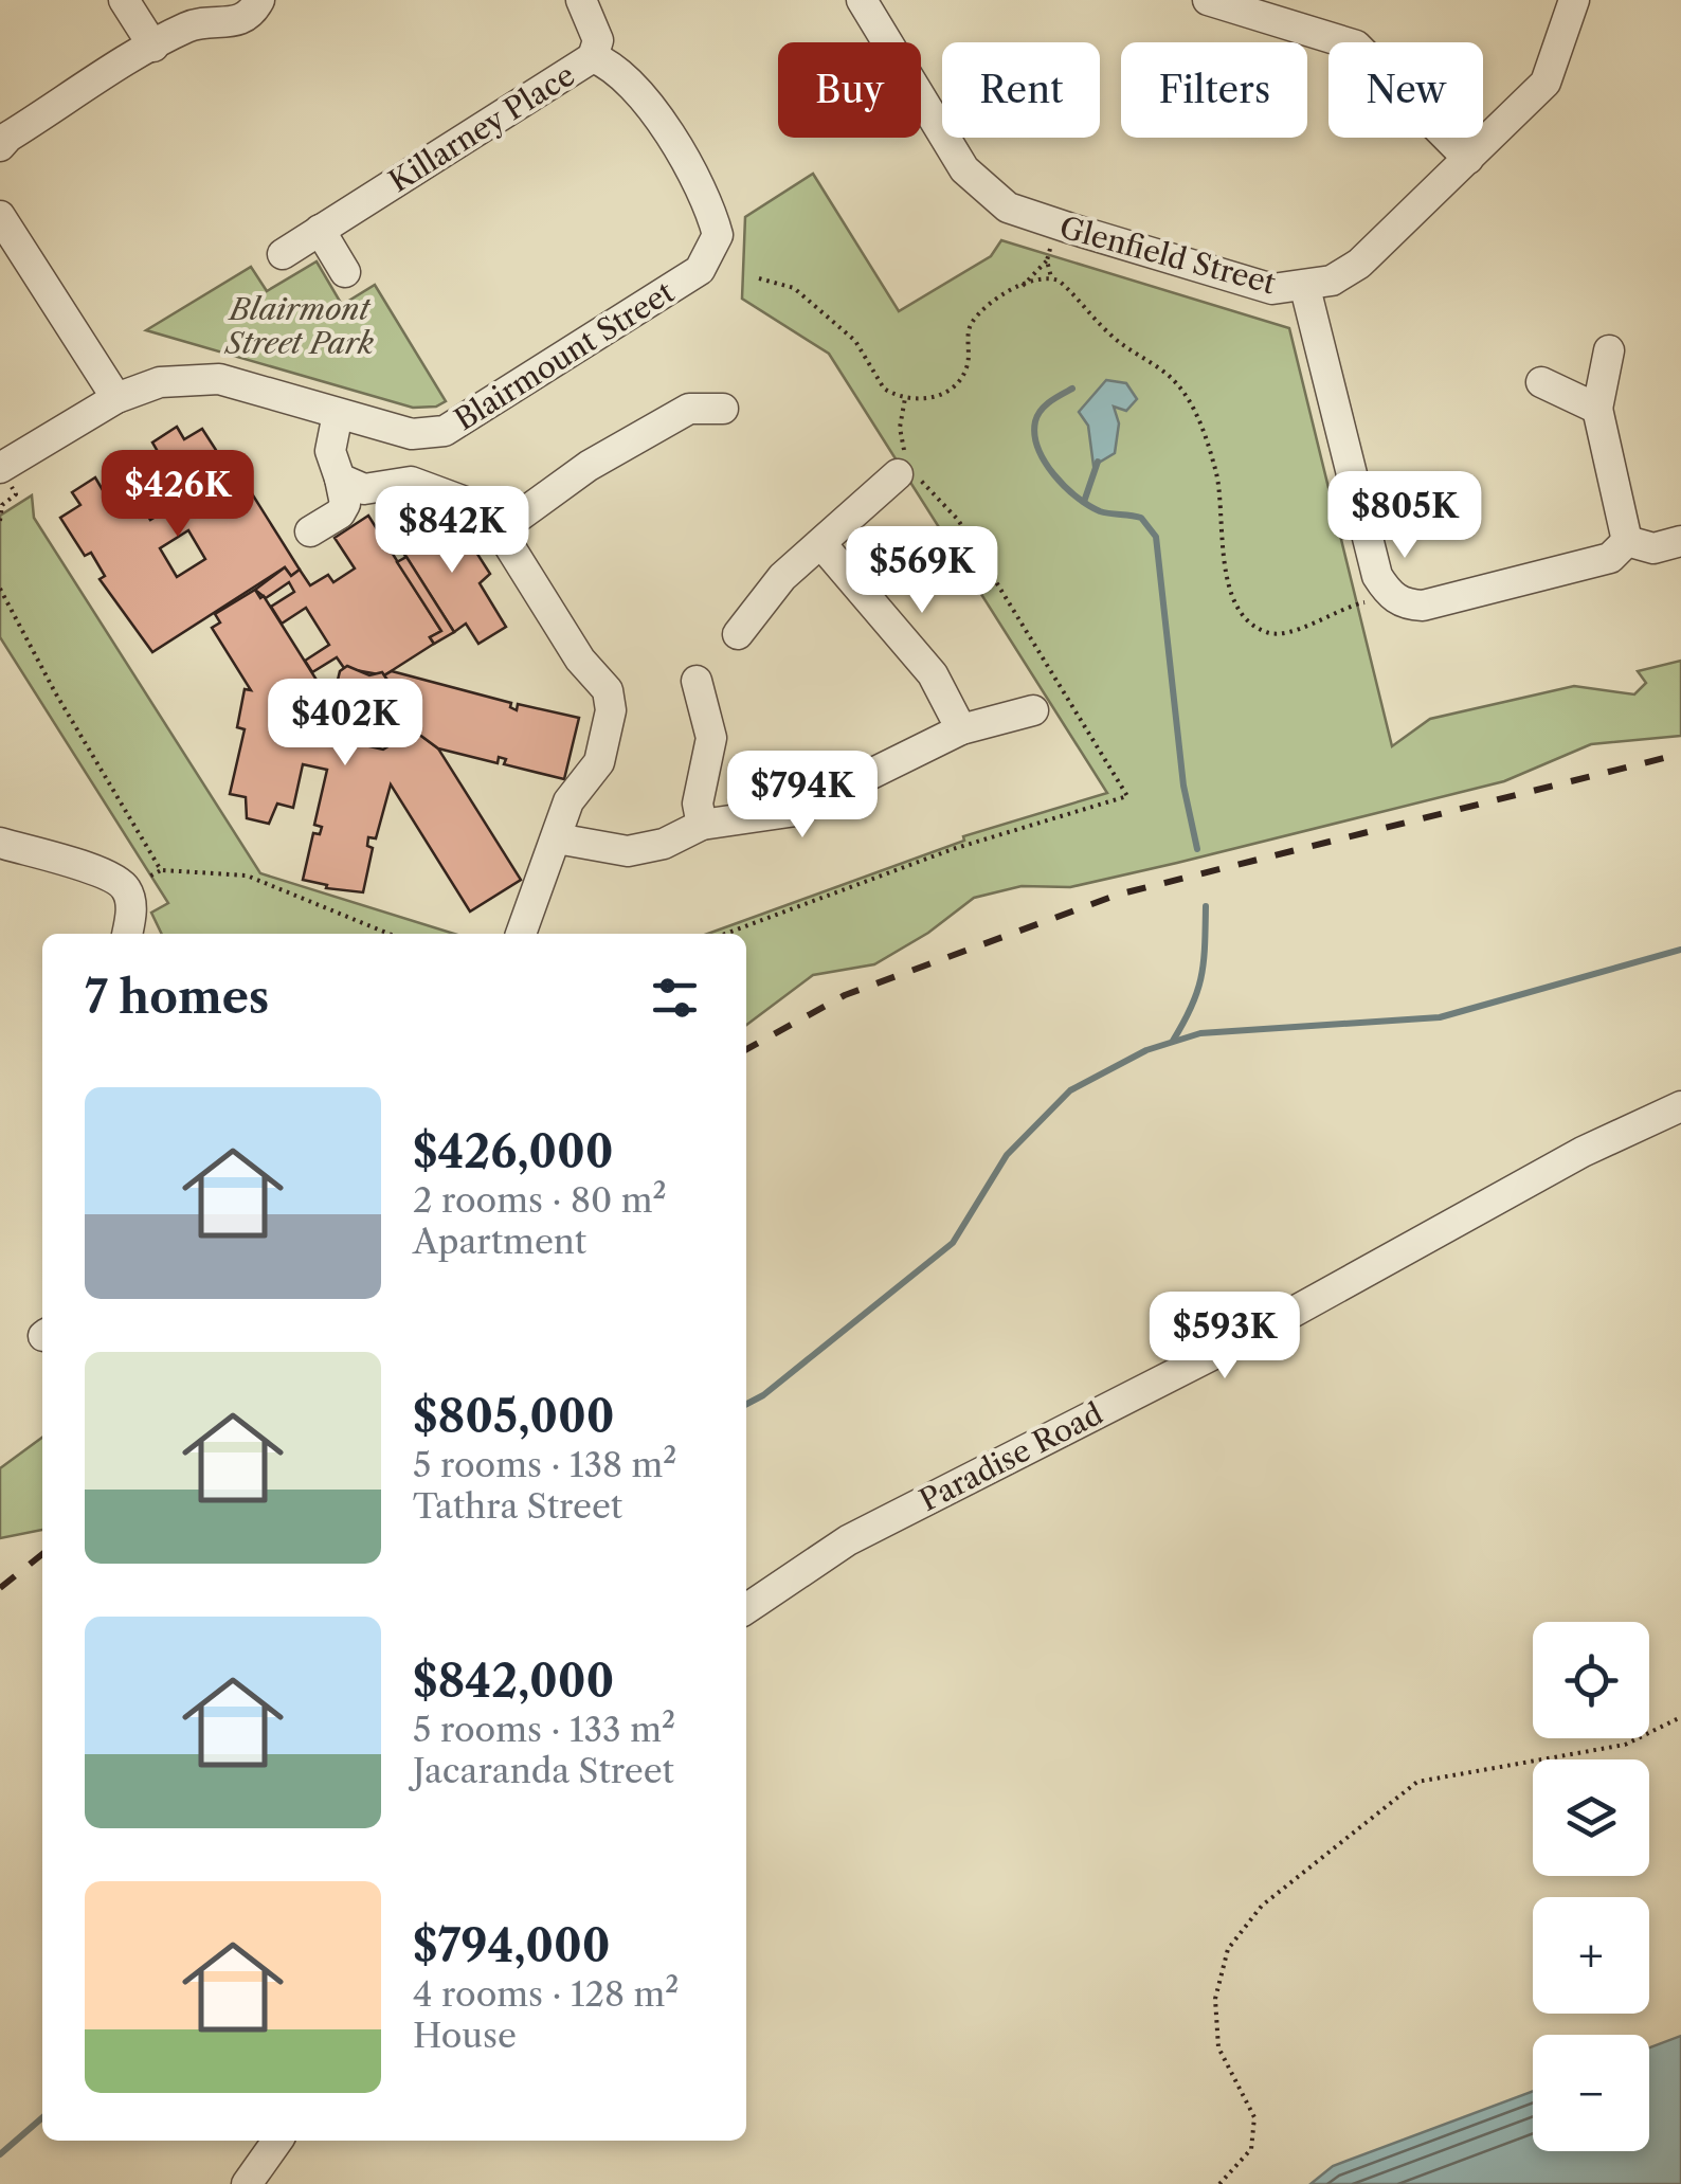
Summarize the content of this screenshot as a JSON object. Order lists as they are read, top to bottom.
{
  "streets": {
    "street": [
      "Killarney Place",
      "Glenfield Street",
      "Blairmount Street",
      "Paradise Road"
    ]
  },
  "crossings": [
    ["Killarney Place", "Blairmount Street"]
  ],
  "parks": ["Blairmont Street Park"],
  "page": {
    "chip": [
      "Buy",
      "Rent",
      "Filters",
      "New"
    ],
    "price": [
      "$426K",
      "$805K",
      "$842K",
      "$569K",
      "$402K",
      "$794K",
      "$593K"
    ],
    "heading": "7 homes",
    "list": [
      {
        "name": "$426,000",
        "note": "2 rooms · 80 m² · Apartment"
      },
      {
        "name": "$805,000",
        "note": "5 rooms · 138 m² · Tathra Street"
      },
      {
        "name": "$842,000",
        "note": "5 rooms · 133 m² · Jacaranda Street"
      },
      {
        "name": "$794,000",
        "note": "4 rooms · 128 m² · House"
      }
    ],
    "map_buttons": ["+", "−"]
  }
}
